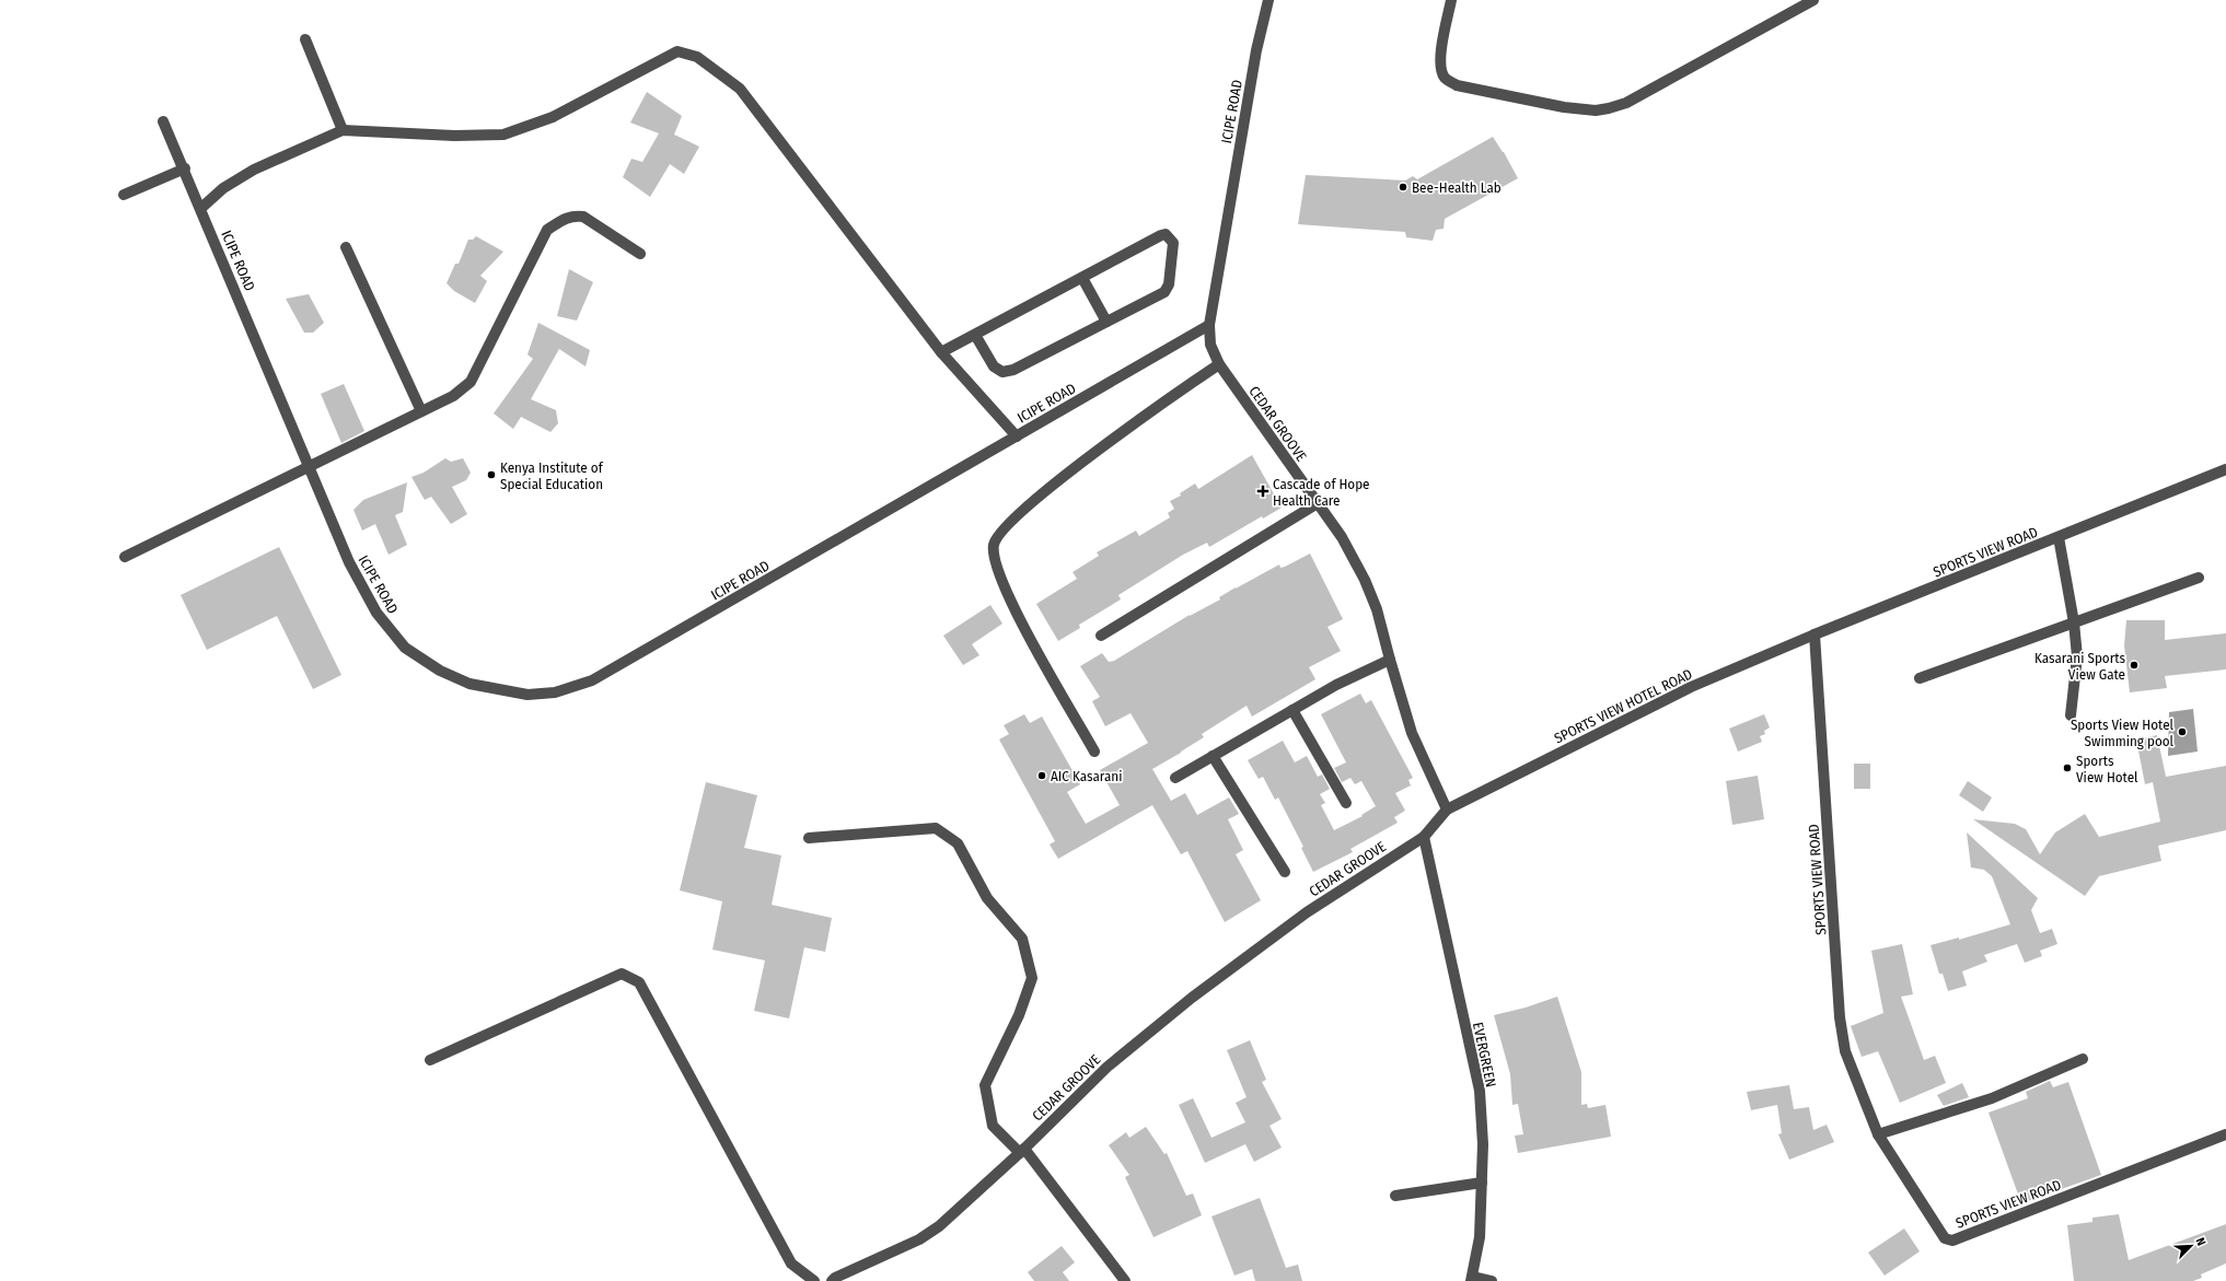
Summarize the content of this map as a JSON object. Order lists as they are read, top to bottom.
{
  "streets": {
    "street": [
      "ICIPE ROAD",
      "CEDAR GROOVE",
      "SPORTS VIEW ROAD",
      "SPORTS VIEW HOTEL ROAD",
      "EVERGREEN"
    ]
  },
  "crossings": [
    ["ICIPE ROAD", "CEDAR GROOVE"],
    ["CEDAR GROOVE", "SPORTS VIEW HOTEL ROAD"],
    ["CEDAR GROOVE", "EVERGREEN"],
    ["SPORTS VIEW ROAD", "SPORTS VIEW HOTEL ROAD"]
  ],
  "places": {
    "other": [
      "Bee-Health Lab",
      "Kenya Institute of Special Education",
      "Kasarani Sports View Gate",
      "Sports View Hotel Swimming pool",
      "Sports View Hotel",
      "AIC Kasarani"
    ],
    "health": ["Cascade of Hope Health Care"]
  },
  "north": "top right"
}
